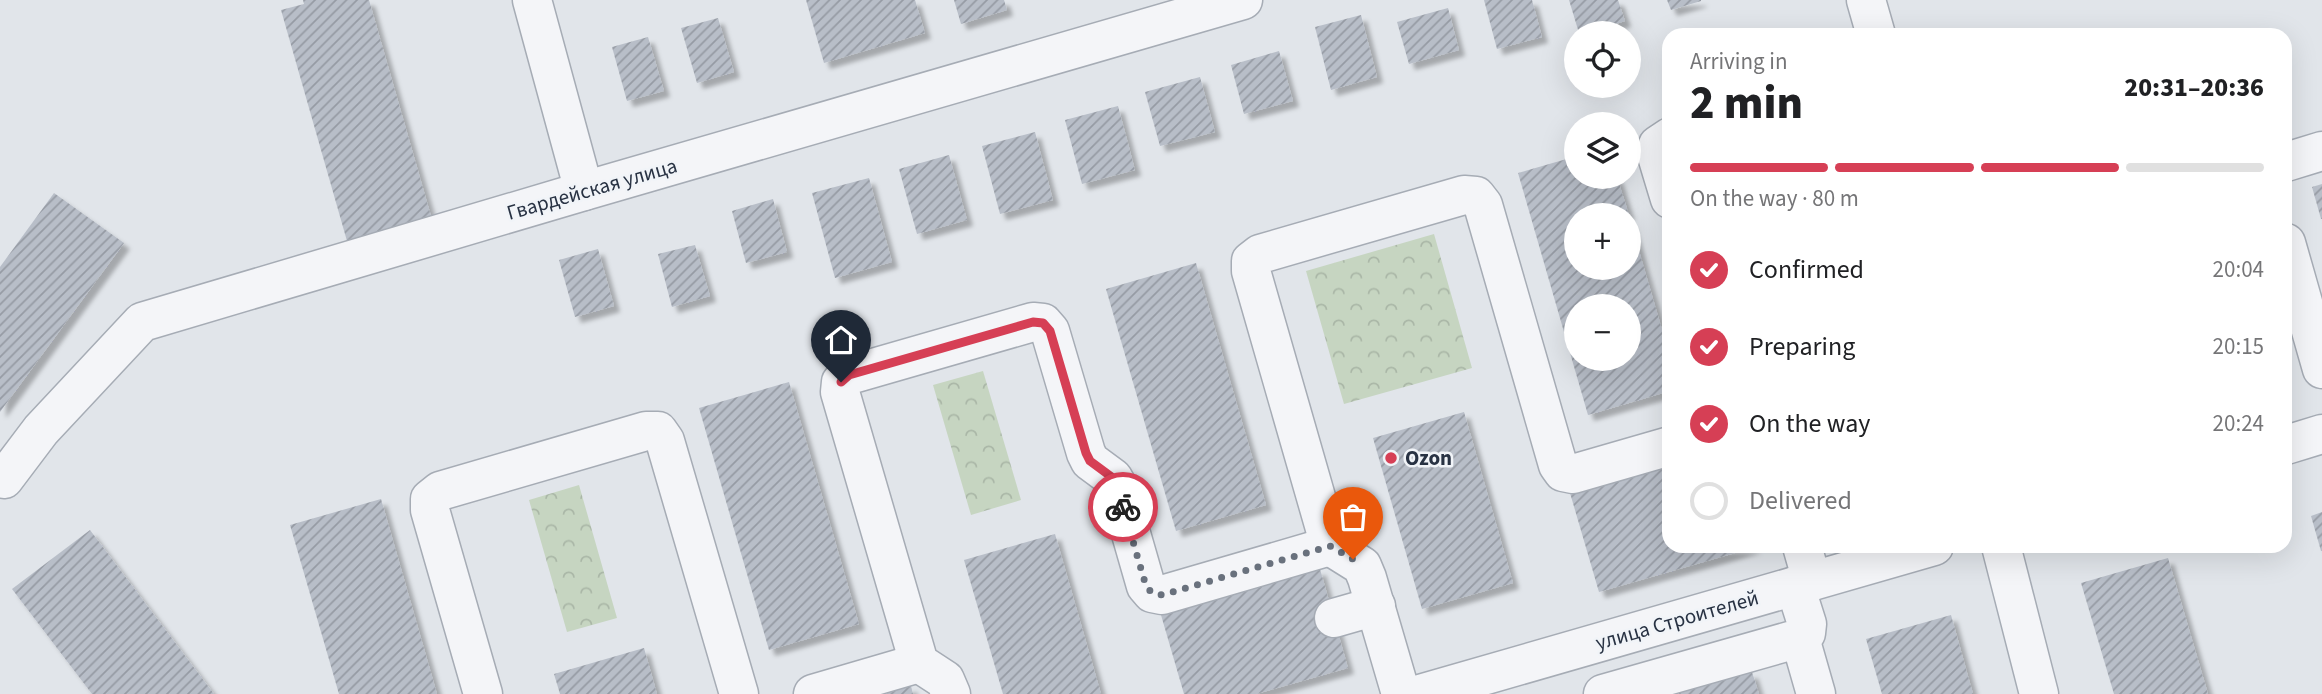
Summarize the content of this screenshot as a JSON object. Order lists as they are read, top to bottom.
{
  "streets": {
    "street": ["Гвардейская улица", "улица Строителей"]
  },
  "places": ["Ozon"],
  "page": {
    "map_buttons": ["+", "−"],
    "heading": ["2 min", "Arriving in", "20:31–20:36"],
    "bar": "On the way · 80 m",
    "list": [
      ["Confirmed", "20:04"],
      ["Preparing", "20:15"],
      ["On the way", "20:24"],
      "Delivered"
    ]
  }
}
